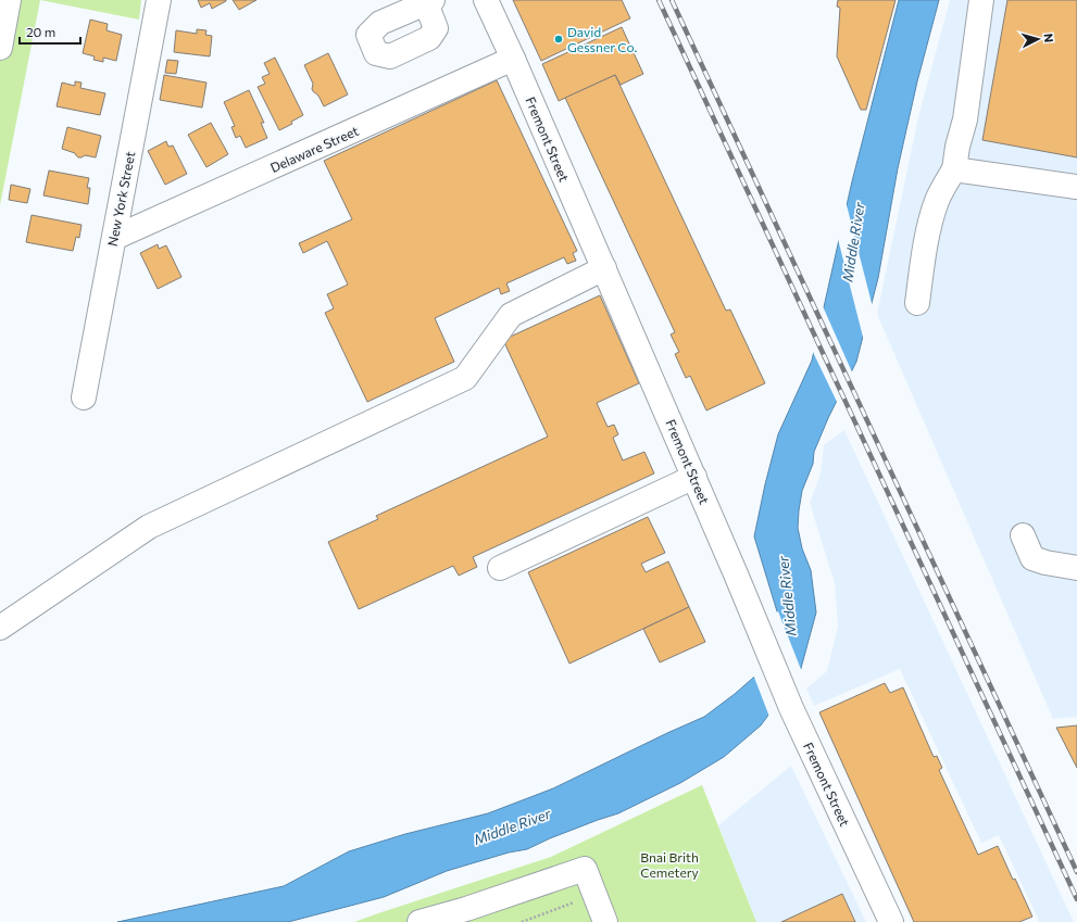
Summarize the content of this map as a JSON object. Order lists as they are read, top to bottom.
{
  "streets": {
    "street": ["Fremont Street", "Delaware Street", "New York Street"]
  },
  "crossings": [
    ["Fremont Street", "Delaware Street"],
    ["Delaware Street", "New York Street"]
  ],
  "water": ["Middle River"],
  "parks": ["Bnai Brith Cemetery"],
  "places": ["David Gessner Co."],
  "scale_bar": "20 m",
  "north": "right"
}
